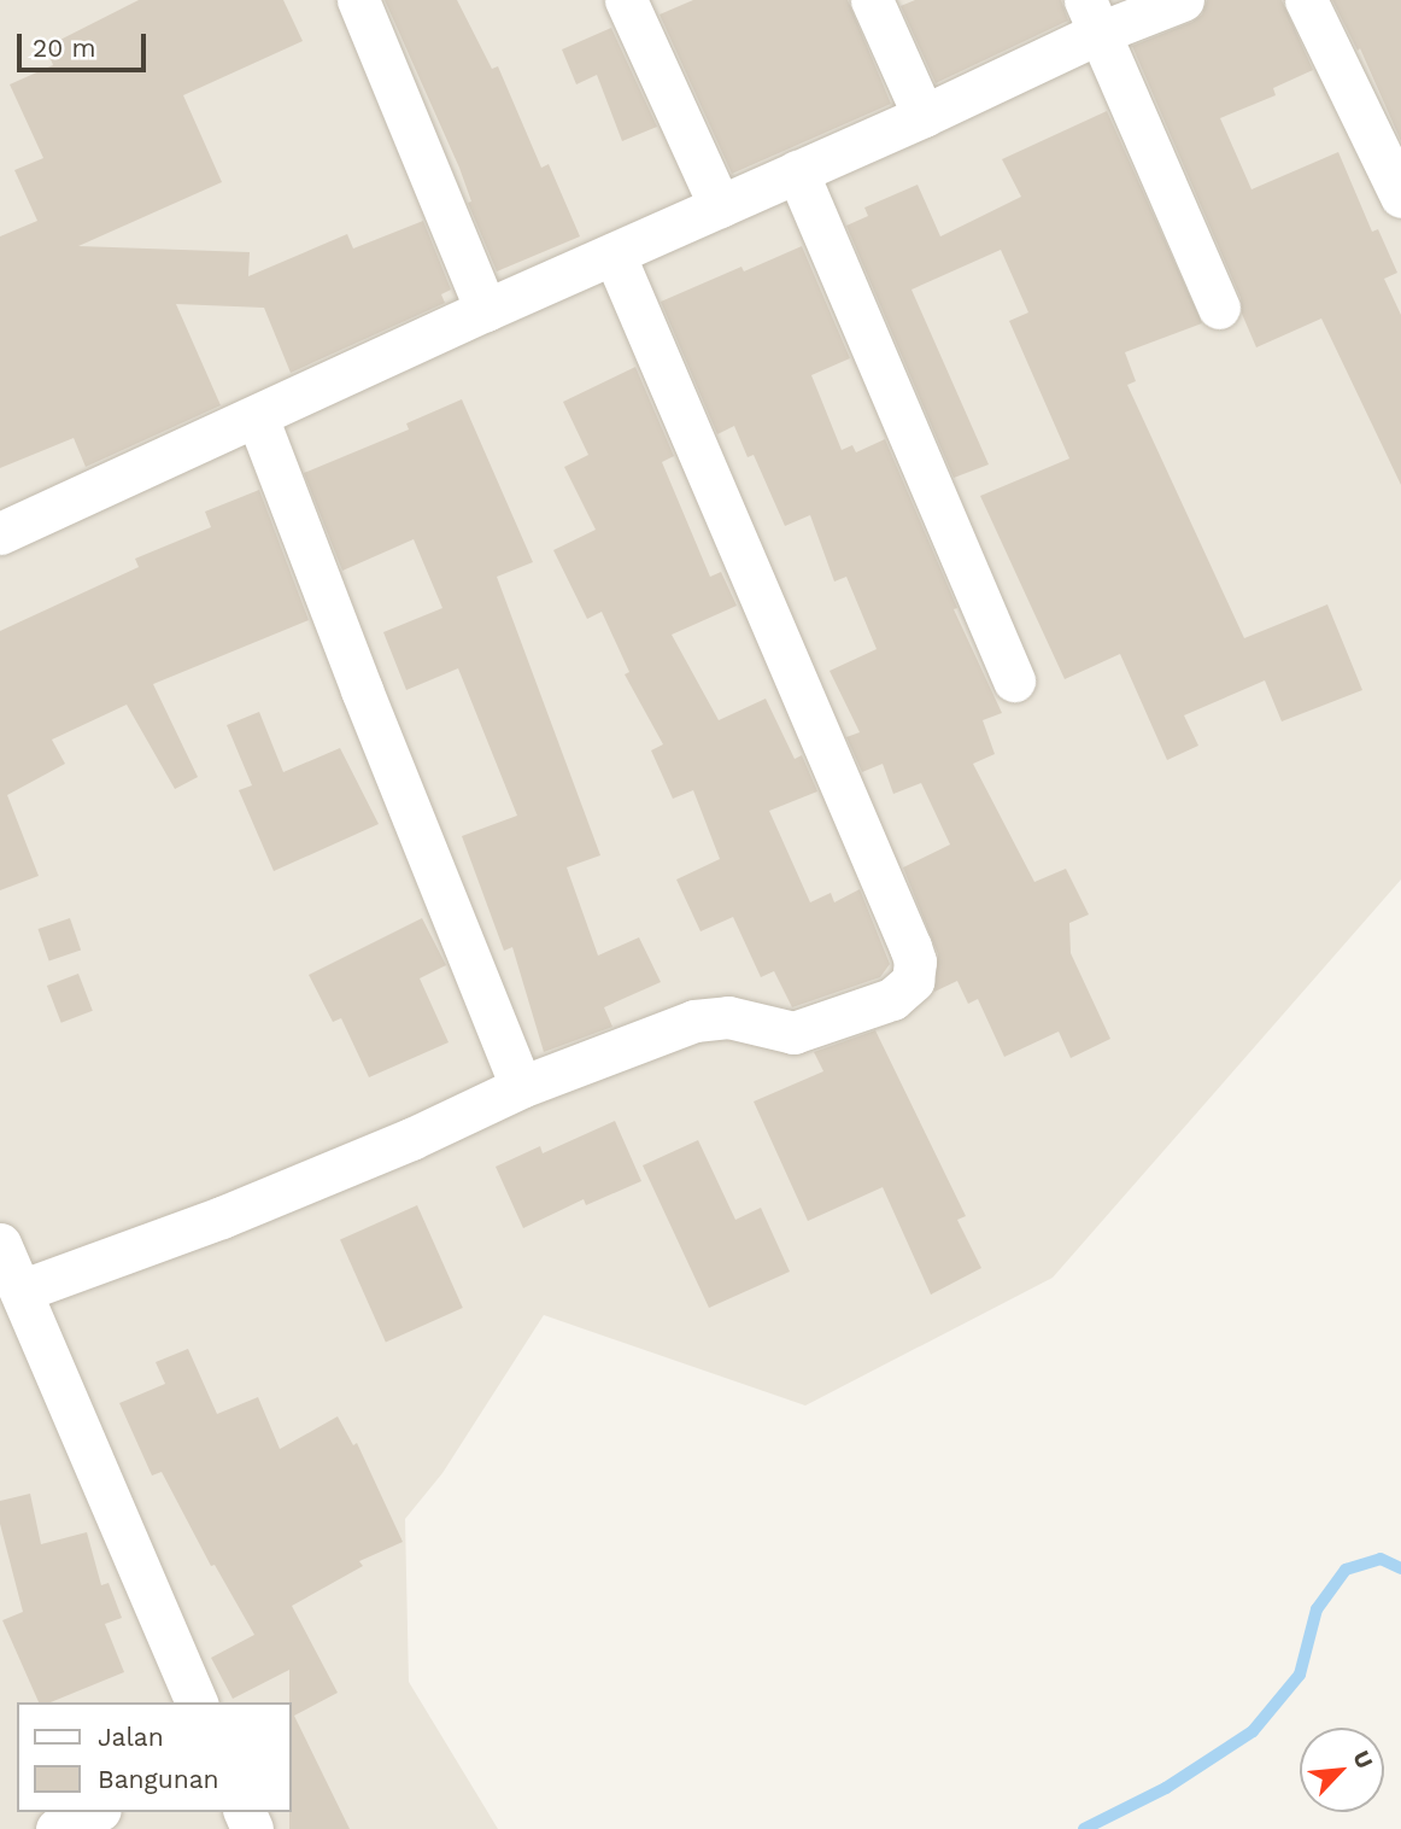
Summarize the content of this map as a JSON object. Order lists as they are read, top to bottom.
{
  "legend": ["Jalan", "Bangunan"],
  "scale_bar": "20 m",
  "north": "top right"
}
